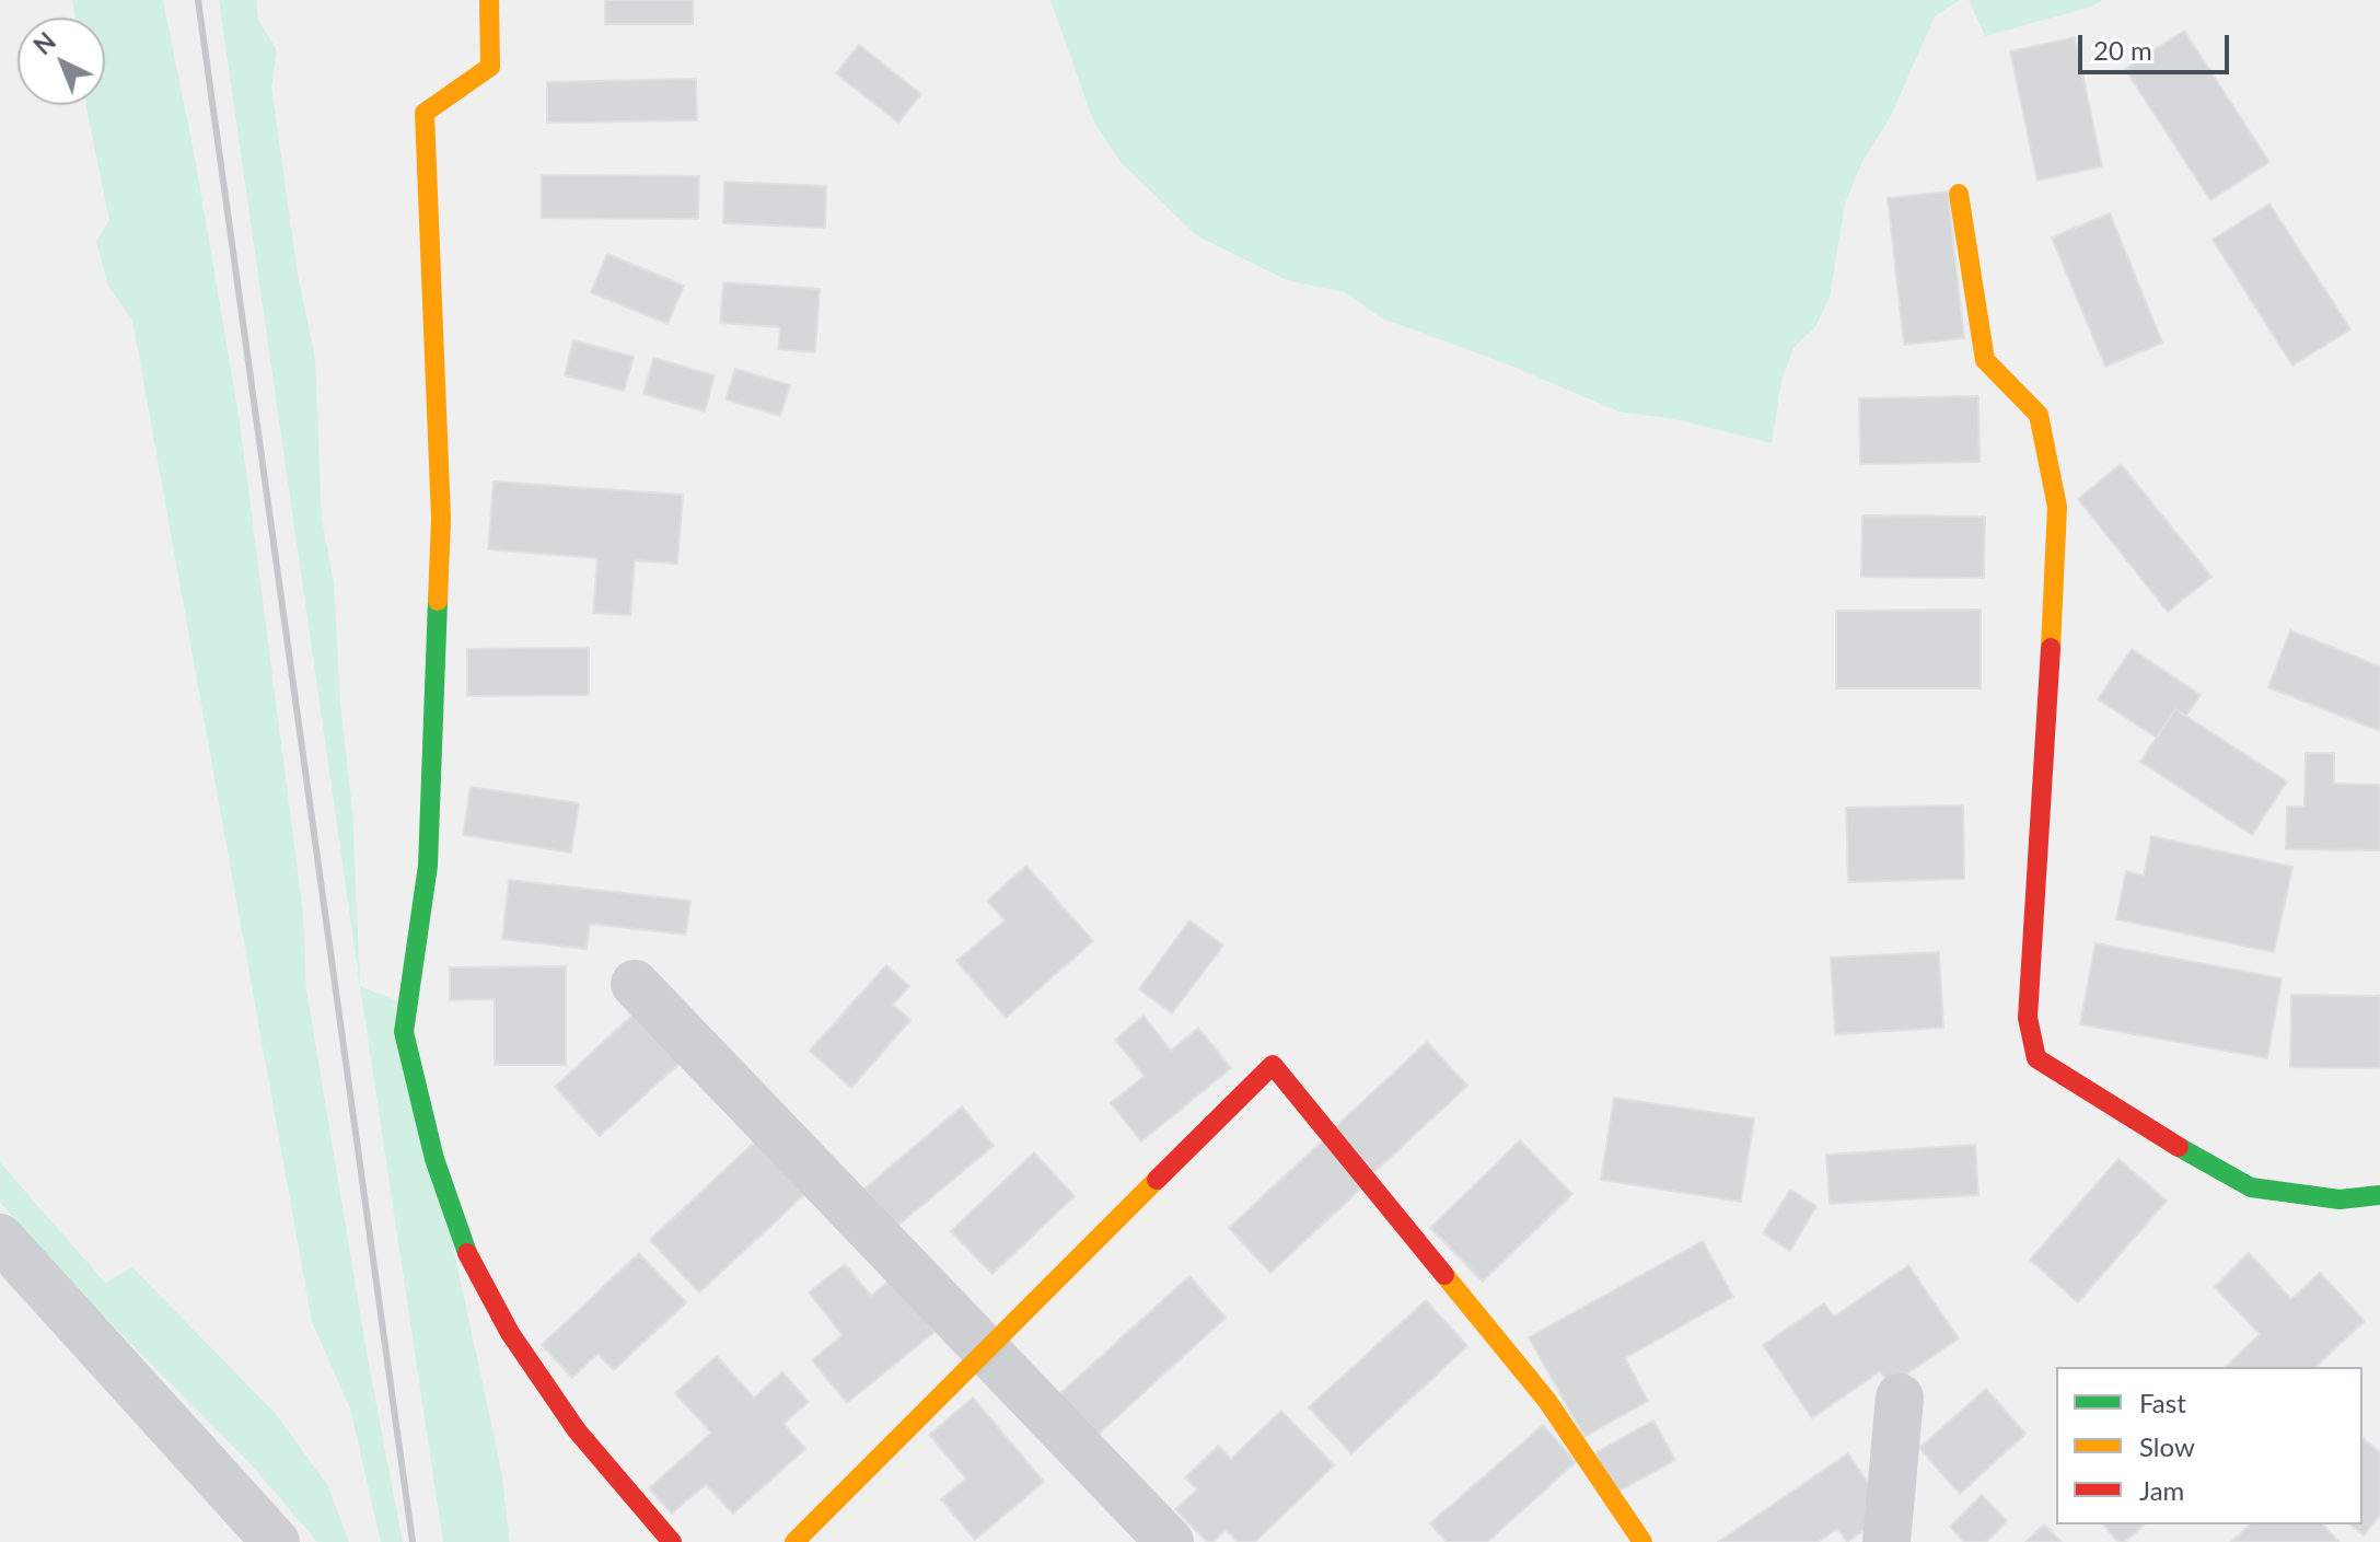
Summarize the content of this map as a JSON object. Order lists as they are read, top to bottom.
{
  "legend": ["Fast", "Slow", "Jam"],
  "scale_bar": "20 m",
  "north": "top left"
}
